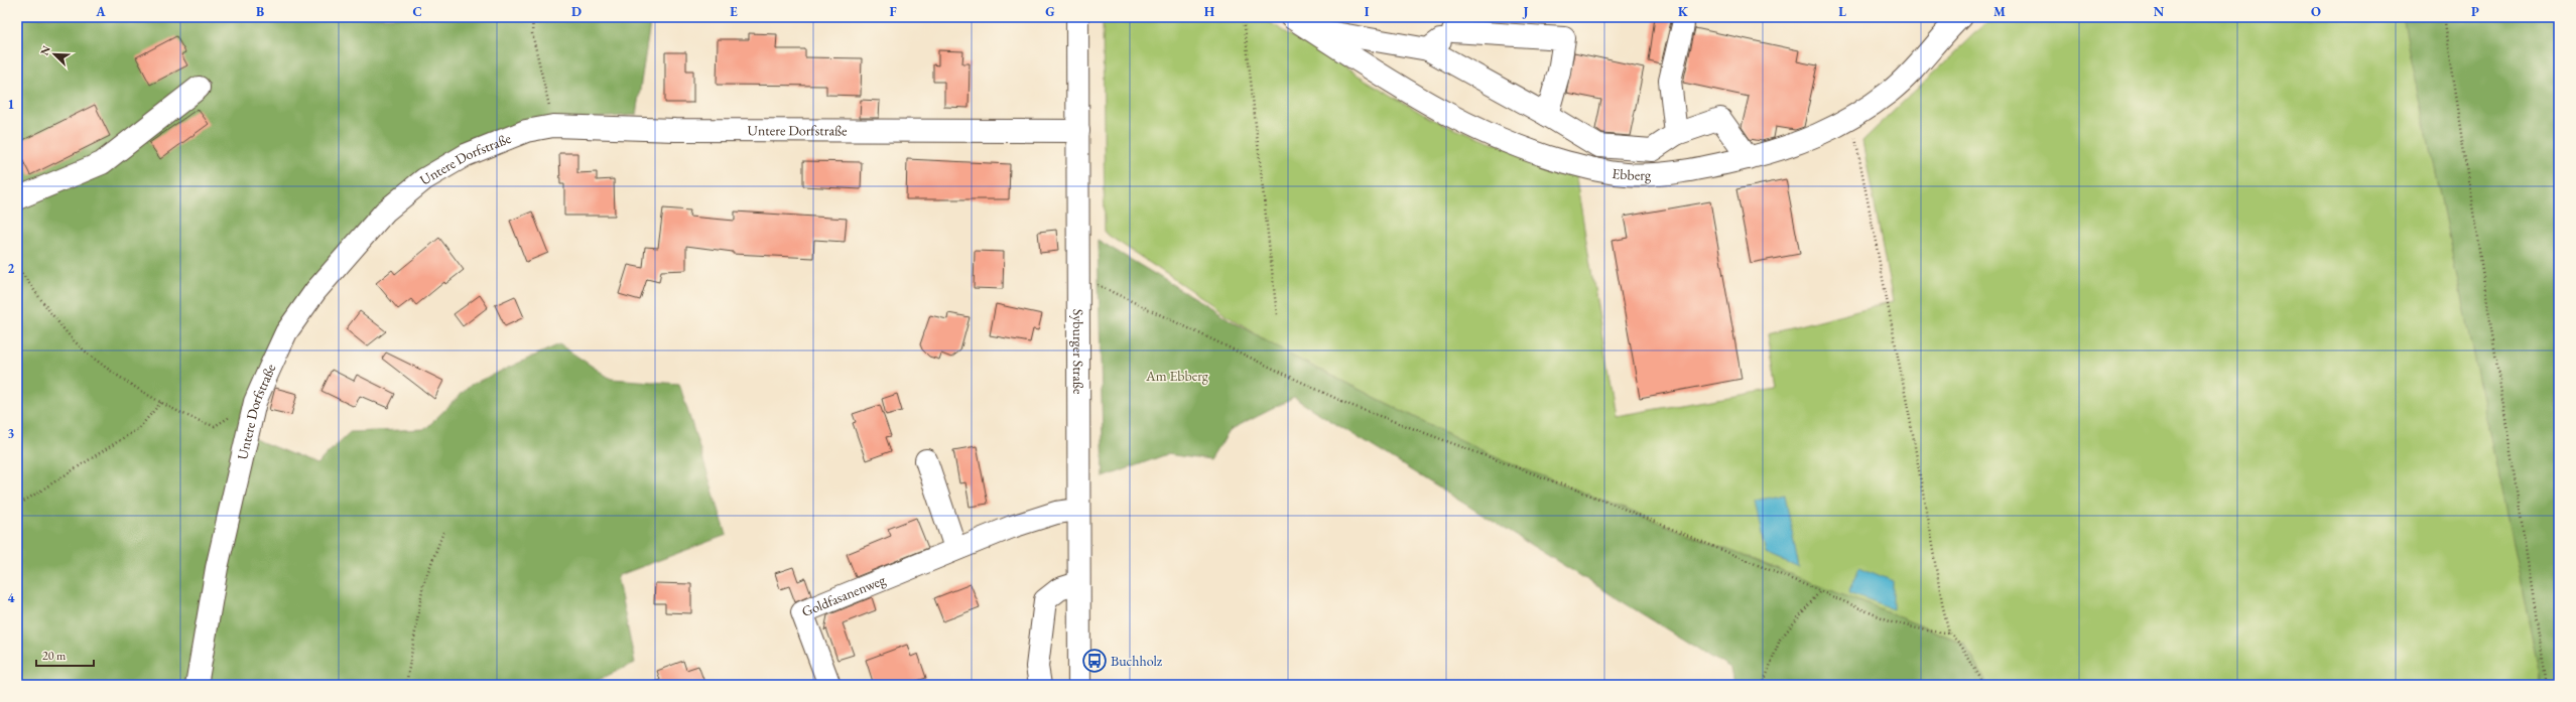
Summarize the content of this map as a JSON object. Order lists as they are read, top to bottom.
{
  "streets": {
    "street": [
      "Untere Dorfstraße",
      "Ebberg",
      "Syburger Straße",
      "Goldfasanenweg"
    ]
  },
  "crossings": [
    ["Untere Dorfstraße", "Syburger Straße"],
    ["Syburger Straße", "Goldfasanenweg"]
  ],
  "parks": ["Am Ebberg"],
  "places": {
    "bus stop": ["Buchholz"]
  },
  "scale_bar": "20 m",
  "north": "top left",
  "grid": {
    "columns": [
      "A",
      "B",
      "C",
      "D",
      "E",
      "F",
      "G",
      "H",
      "I",
      "J",
      "K",
      "L",
      "M",
      "N",
      "O",
      "P"
    ],
    "rows": [
      "1",
      "2",
      "3",
      "4"
    ]
  }
}
